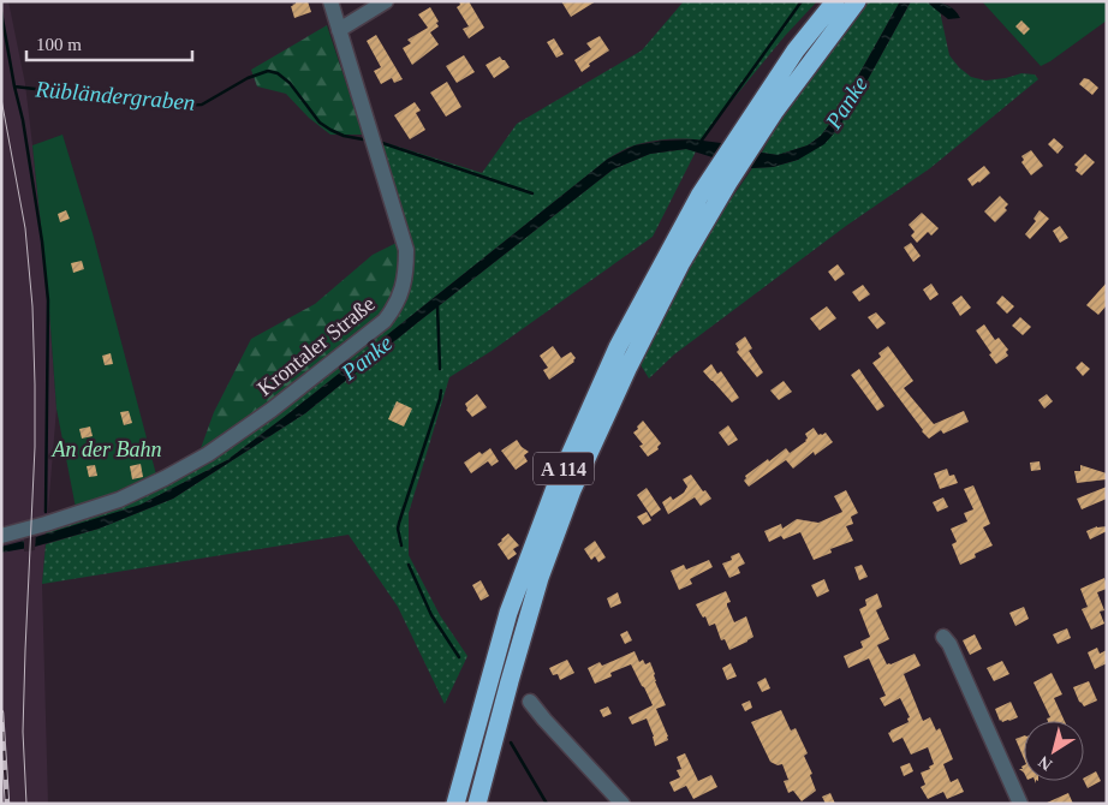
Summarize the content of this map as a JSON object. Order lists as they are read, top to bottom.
{
  "streets": {
    "highway": ["A 114"],
    "street": ["Krontaler Straße"]
  },
  "water": ["Rübländergraben", "Panke"],
  "parks": ["An der Bahn"],
  "scale_bar": "100 m",
  "north": "bottom left"
}
